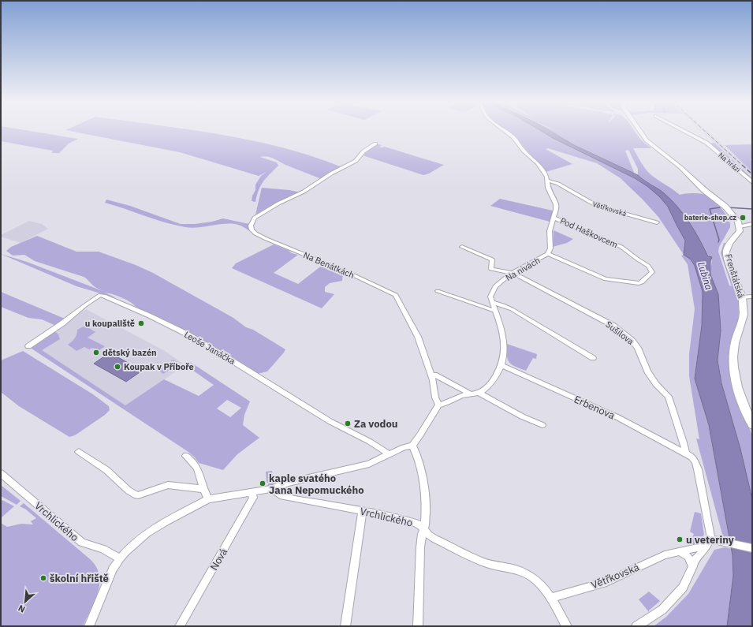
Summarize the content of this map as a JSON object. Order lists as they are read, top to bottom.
{
  "streets": {
    "main road": ["Frenštátská"],
    "street": [
      "Na hrázi",
      "Větřkovská",
      "Pod Haškovcem",
      "Na Benátkách",
      "Na nivách",
      "Sušilova",
      "Leoše Janáčka",
      "Erbenova",
      "Vrchlického",
      "Nová"
    ]
  },
  "crossings": [
    ["Větřkovská", "Na nivách"],
    ["Větřkovská", "Vrchlického"],
    ["Pod Haškovcem", "Na nivách"],
    ["Na nivách", "Sušilova"],
    ["Sušilova", "Erbenova"]
  ],
  "water": ["Lubina"],
  "places": [
    "baterie-shop.cz",
    "u koupaliště",
    "dětský bazén",
    "Koupak v Příboře",
    "Za vodou",
    "kaple svatého Jana Nepomuckého",
    "u veteriny",
    "školní hřiště"
  ],
  "north": "bottom left"
}
